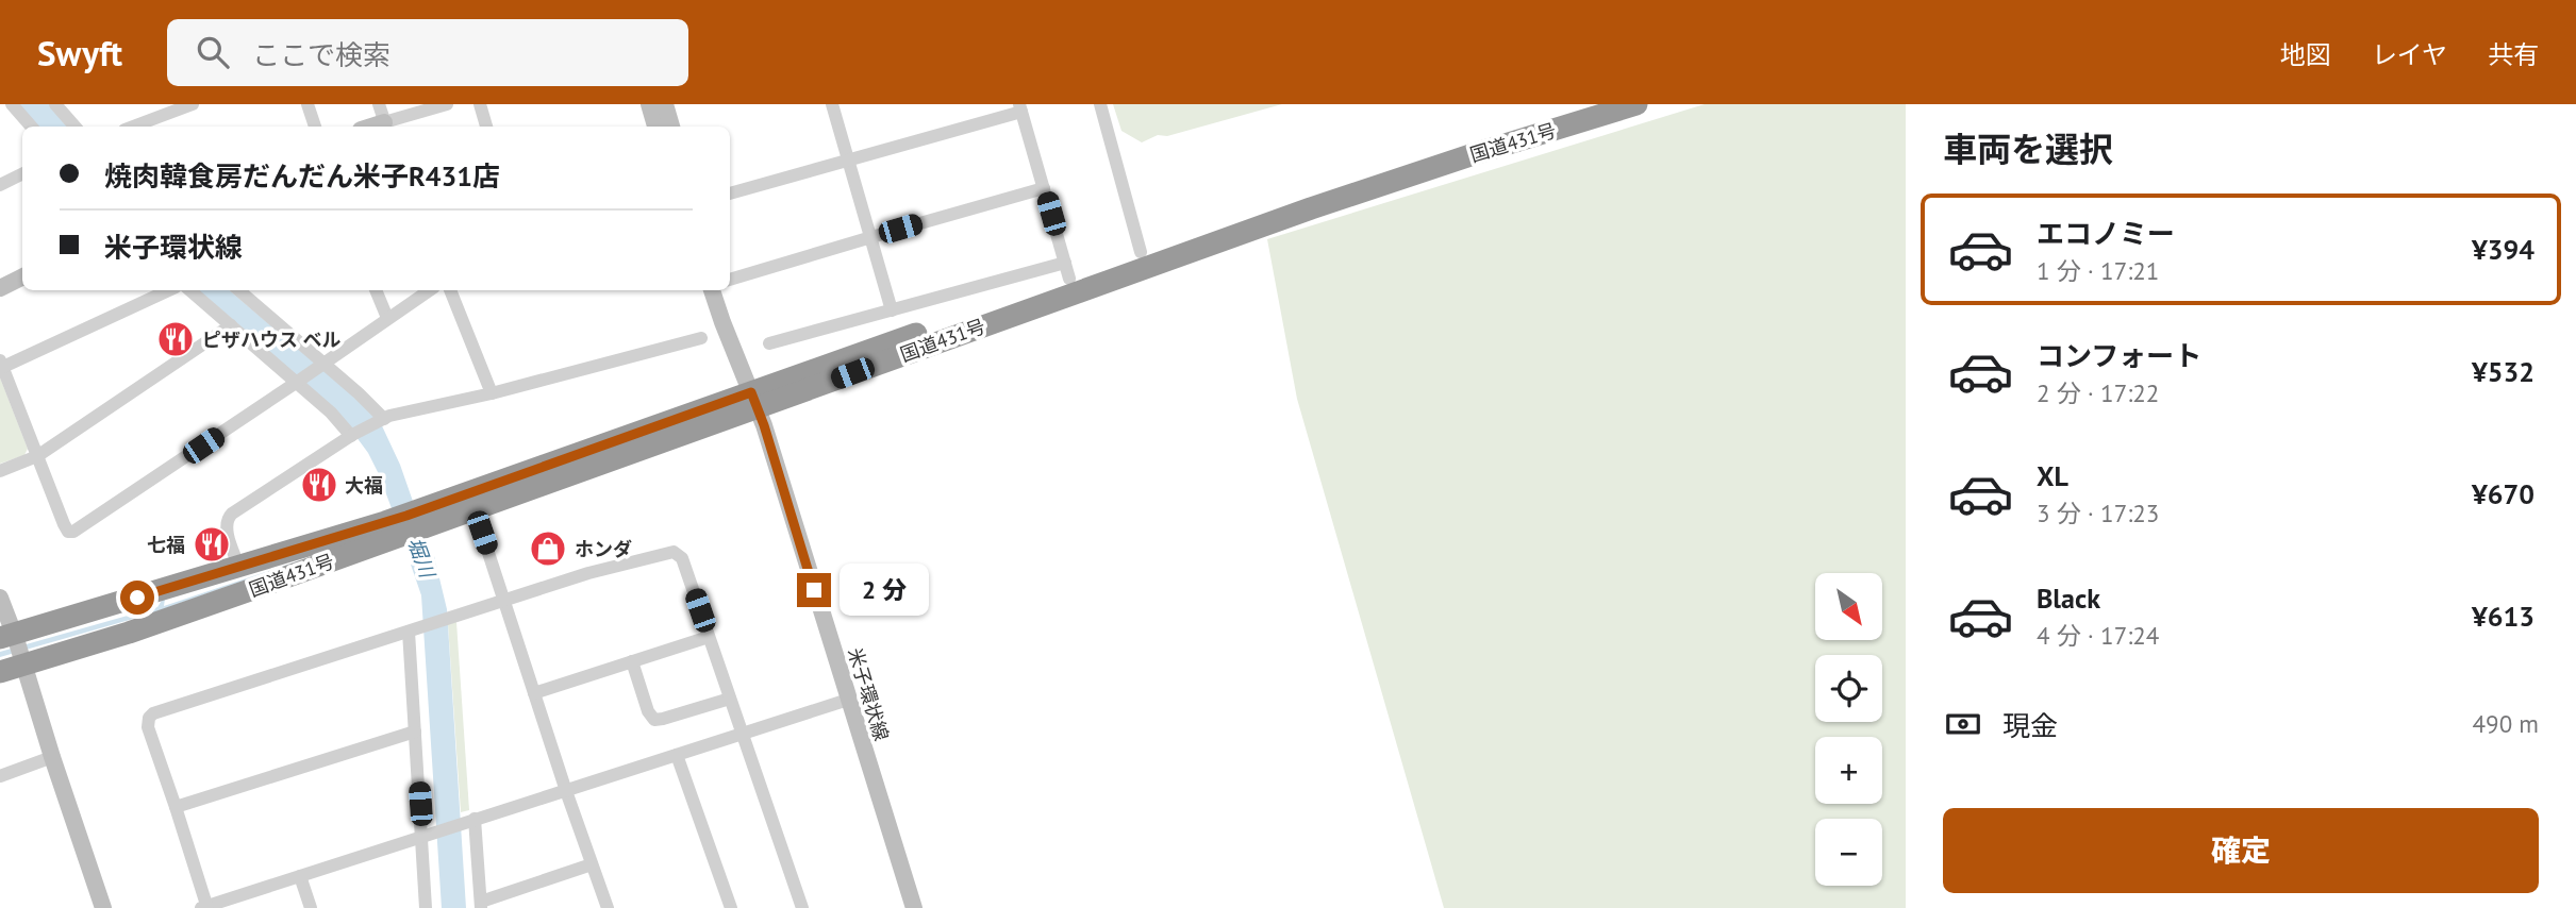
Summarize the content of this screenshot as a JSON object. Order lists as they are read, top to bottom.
{
  "streets": {
    "highway": ["国道431号"],
    "main road": ["米子環状線"]
  },
  "crossings": [
    ["国道431号", "米子環状線"]
  ],
  "water": ["堀川"],
  "places": {
    "restaurant": ["ピザハウス ベル", "大福", "七福"],
    "shop": ["ホンダ"]
  },
  "north": "bottom right",
  "page": {
    "header": "Swyft",
    "search": "ここで検索",
    "nav": ["地図", "レイヤ", "共有"],
    "heading": "車両を選択",
    "banner": ["焼肉韓食房だんだん米子R431店", "米子環状線"],
    "list": [
      {
        "name": "エコノミー",
        "note": "1 分 · 17:21",
        "value": "¥394"
      },
      {
        "name": "コンフォート",
        "note": "2 分 · 17:22",
        "value": "¥532"
      },
      {
        "name": "XL",
        "note": "3 分 · 17:23",
        "value": "¥670"
      },
      {
        "name": "Black",
        "note": "4 分 · 17:24",
        "value": "¥613"
      }
    ],
    "bubble": "2 分",
    "map_buttons": ["+", "−"],
    "pay": ["現金", "490 m"],
    "buttons": "確定"
  }
}
